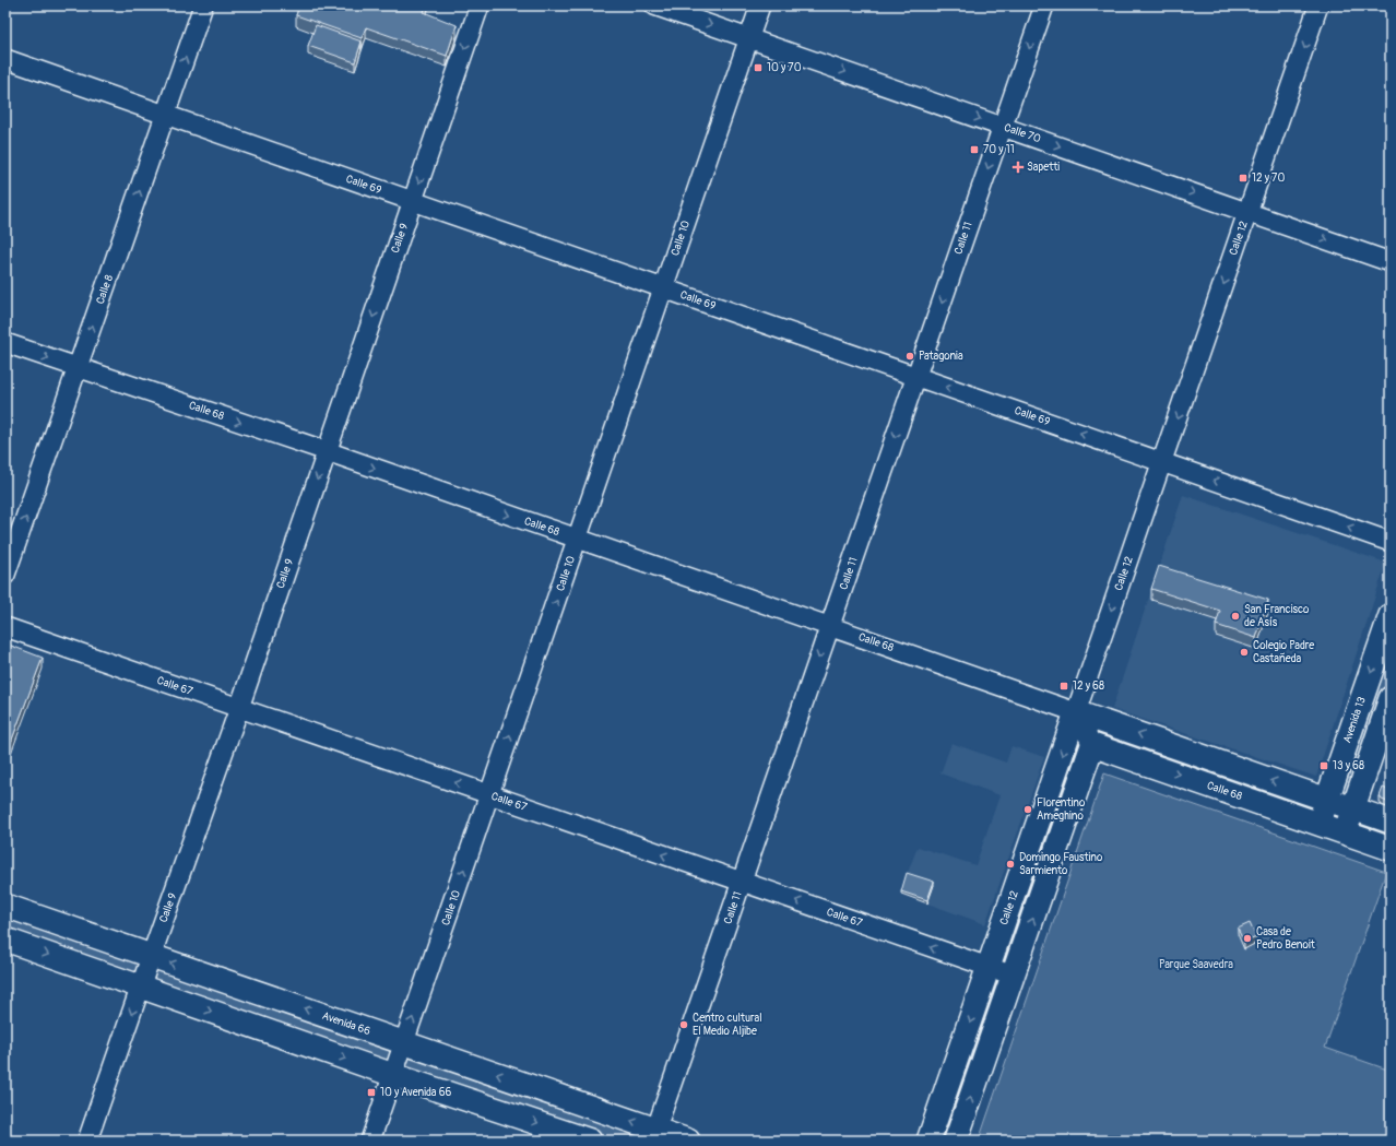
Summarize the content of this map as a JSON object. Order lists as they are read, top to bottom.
{
  "streets": {
    "main road": [
      "Calle 12",
      "Calle 68",
      "Avenida 13",
      "Avenida 66"
    ],
    "street": [
      "Calle 70",
      "Calle 69",
      "Calle 9",
      "Calle 10",
      "Calle 11",
      "Calle 8",
      "Calle 67"
    ]
  },
  "crossings": [
    ["Calle 70", "Calle 10"],
    ["Calle 70", "Calle 11"],
    ["Calle 70", "Calle 12"],
    ["Calle 69", "Calle 9"],
    ["Calle 69", "Calle 10"],
    ["Calle 69", "Calle 11"],
    ["Calle 69", "Calle 12"],
    ["Calle 69", "Calle 8"],
    ["Calle 9", "Calle 68"],
    ["Calle 9", "Calle 67"],
    ["Calle 9", "Avenida 66"],
    ["Calle 10", "Calle 68"],
    ["Calle 10", "Calle 67"],
    ["Calle 10", "Avenida 66"],
    ["Calle 11", "Calle 68"],
    ["Calle 11", "Calle 67"],
    ["Calle 11", "Avenida 66"],
    ["Calle 12", "Calle 68"],
    ["Calle 12", "Calle 67"],
    ["Calle 8", "Calle 68"],
    ["Calle 68", "Avenida 13"]
  ],
  "one_way": [
    "Calle 70",
    "Calle 9",
    "Calle 10",
    "Calle 11",
    "Calle 12",
    "Calle 8",
    "Calle 67"
  ],
  "parks": ["Parque Saavedra"],
  "places": {
    "transit": [
      "10 y 70",
      "70 y 11",
      "12 y 70",
      "12 y 68",
      "13 y 68",
      "10 y Avenida 66"
    ],
    "health": ["Sapetti"],
    "other": [
      "Patagonia",
      "San Francisco de Asís",
      "Colegio Padre Castañeda",
      "Florentino Ameghino",
      "Domingo Faustino Sarmiento",
      "Casa de Pedro Benoit",
      "Centro cultural El Medio Aljibe"
    ]
  }
}
